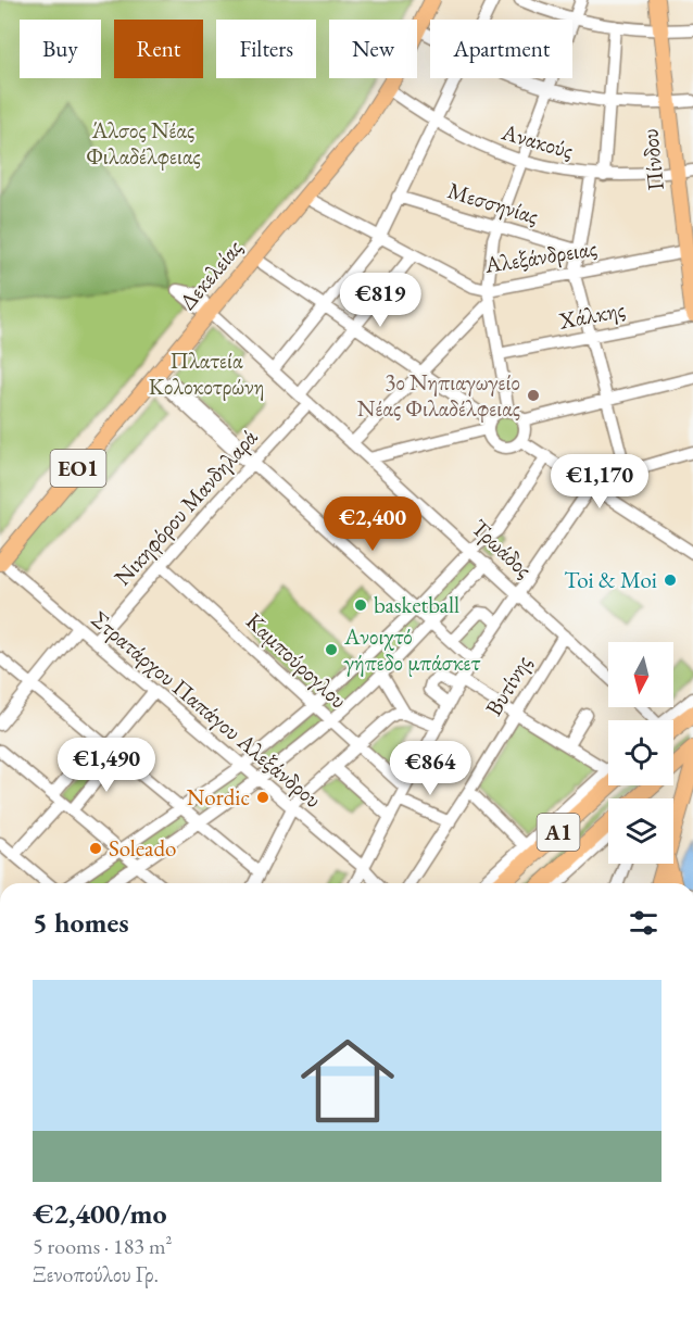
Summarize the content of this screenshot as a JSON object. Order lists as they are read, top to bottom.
{
  "streets": {
    "highway": ["Α1"],
    "main road": ["Πίνδου", "Δεκελείας", "ΕΟ1"],
    "street": [
      "Ανακούς",
      "Μεσσηνίας",
      "Αλεξάνδρειας",
      "Χάλκης",
      "Νικηφόρου Μανδηλαρά",
      "Τρωάδος",
      "Καμπούρογλου",
      "Βυτίνης",
      "Στρατάρχου Παπάγου Αλεξάνδρου"
    ]
  },
  "crossings": [
    ["Ανακούς", "Πίνδου"],
    ["Ανακούς", "Δεκελείας"],
    ["Πίνδου", "Αλεξάνδρειας"],
    ["Πίνδου", "Χάλκης"],
    ["Αλεξάνδρειας", "Δεκελείας"],
    ["Αλεξάνδρειας", "Νικηφόρου Μανδηλαρά"],
    ["Δεκελείας", "Τρωάδος"],
    ["Δεκελείας", "Στρατάρχου Παπάγου Αλεξάνδρου"],
    ["Νικηφόρου Μανδηλαρά", "Τρωάδος"],
    ["Νικηφόρου Μανδηλαρά", "Καμπούρογλου"],
    ["Νικηφόρου Μανδηλαρά", "Στρατάρχου Παπάγου Αλεξάνδρου"],
    ["Τρωάδος", "Βυτίνης"]
  ],
  "parks": ["Άλσος Νέας Φιλαδέλφειας", "Πλατεία Κολοκοτρώνη"],
  "places": [
    "3ο Νηπιαγωγείο Νέας Φιλαδέλφειας",
    "Toi & Moi",
    "basketball",
    "Ανοιχτό γήπεδο μπάσκετ",
    "Nordic",
    "Soleado"
  ],
  "north": "bottom",
  "page": {
    "chip": [
      "Buy",
      "Rent",
      "Filters",
      "New",
      "Apartment"
    ],
    "price": [
      "€819",
      "€1,170",
      "€2,400",
      "€1,490",
      "€864"
    ],
    "heading": "5 homes",
    "list": [
      {
        "name": "€2,400/mo",
        "note": "5 rooms · 183 m² · Ξενoπούλου Γρ."
      }
    ]
  }
}
